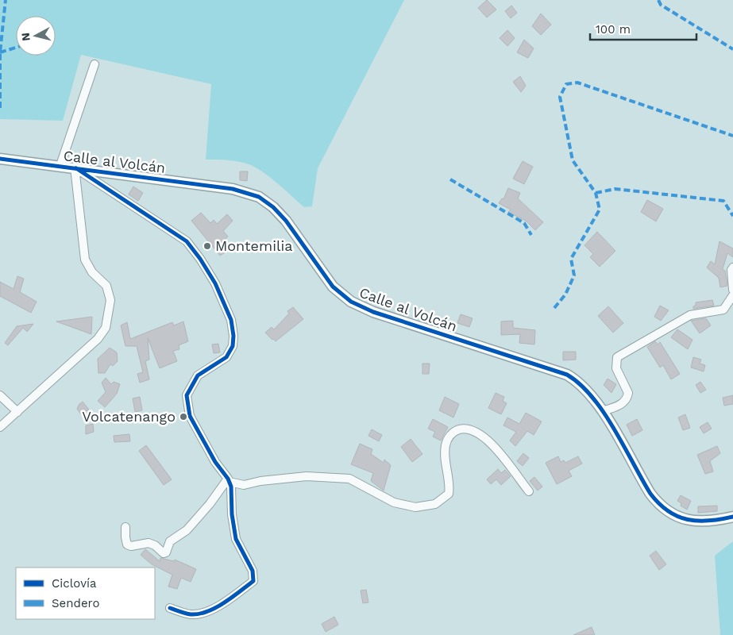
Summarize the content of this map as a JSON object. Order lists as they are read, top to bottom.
{
  "streets": {
    "street": ["Calle al Volcán"]
  },
  "places": ["Montemilia", "Volcatenango"],
  "legend": ["Ciclovía", "Sendero"],
  "scale_bar": "100 m",
  "north": "left"
}
